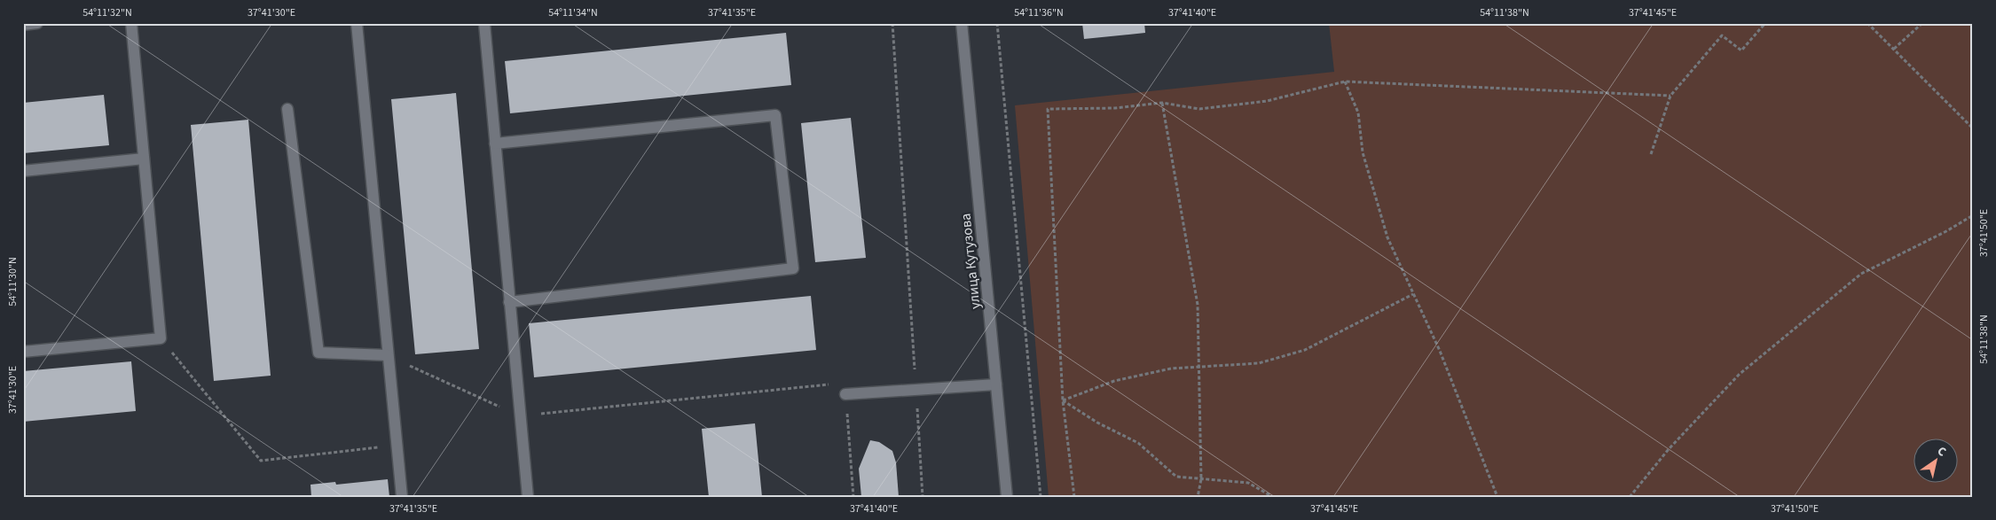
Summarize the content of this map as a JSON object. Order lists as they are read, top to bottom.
{
  "streets": {
    "main road": ["улица Кутузова"]
  },
  "north": "top right",
  "coordinates": [
    "54°11'32\"N",
    "37°41'30\"E",
    "54°11'34\"N",
    "37°41'35\"E",
    "54°11'36\"N",
    "37°41'40\"E",
    "54°11'38\"N",
    "37°41'45\"E",
    "37°41'50\"E",
    "54°11'30\"N"
  ]
}
